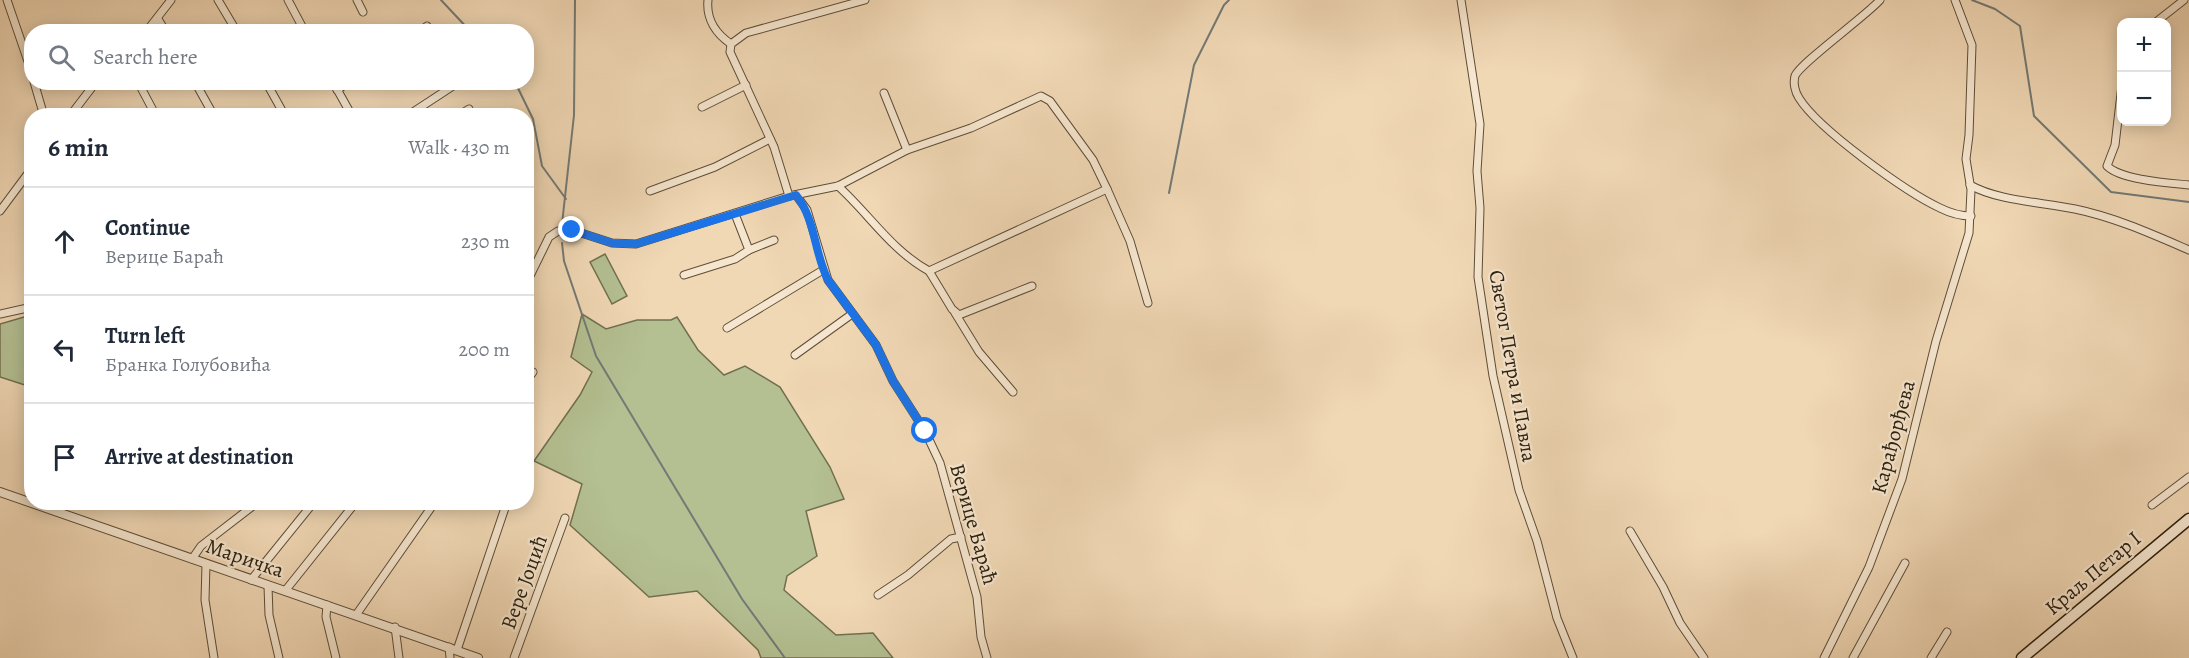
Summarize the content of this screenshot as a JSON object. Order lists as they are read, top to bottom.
{
  "streets": {
    "main road": ["Краљ Петар I"],
    "street": [
      "Светог Петра и Павла",
      "Карађорђева",
      "Верице Бараћ",
      "Маричка",
      "Вере Јоцић"
    ]
  },
  "page": {
    "map_buttons": ["+", "−"],
    "search": "Search here",
    "heading": ["6 min", "Walk · 430 m"],
    "list": [
      ["Continue", "Верице Бараћ", "230 m"],
      ["Turn left", "Бранка Голубовића", "200 m"],
      "Arrive at destination"
    ]
  }
}
